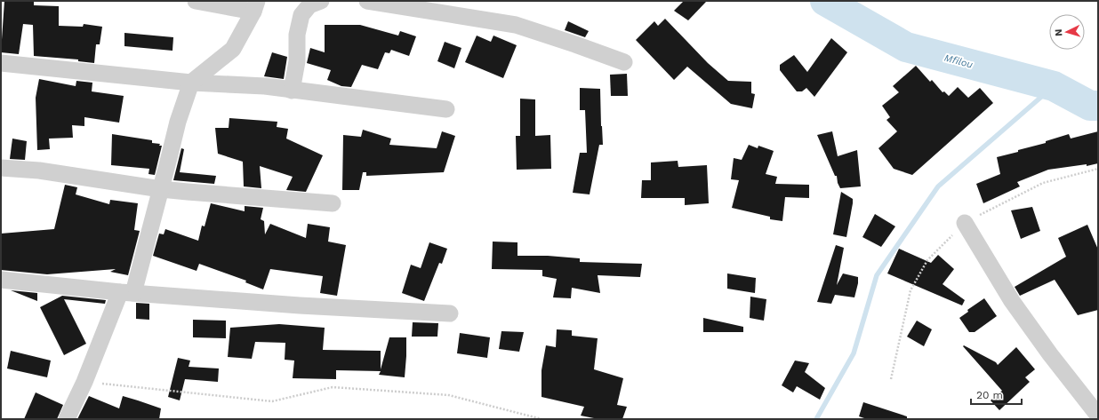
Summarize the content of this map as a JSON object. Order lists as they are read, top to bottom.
{
  "water": ["Mfilou"],
  "scale_bar": "20 m",
  "north": "left"
}
